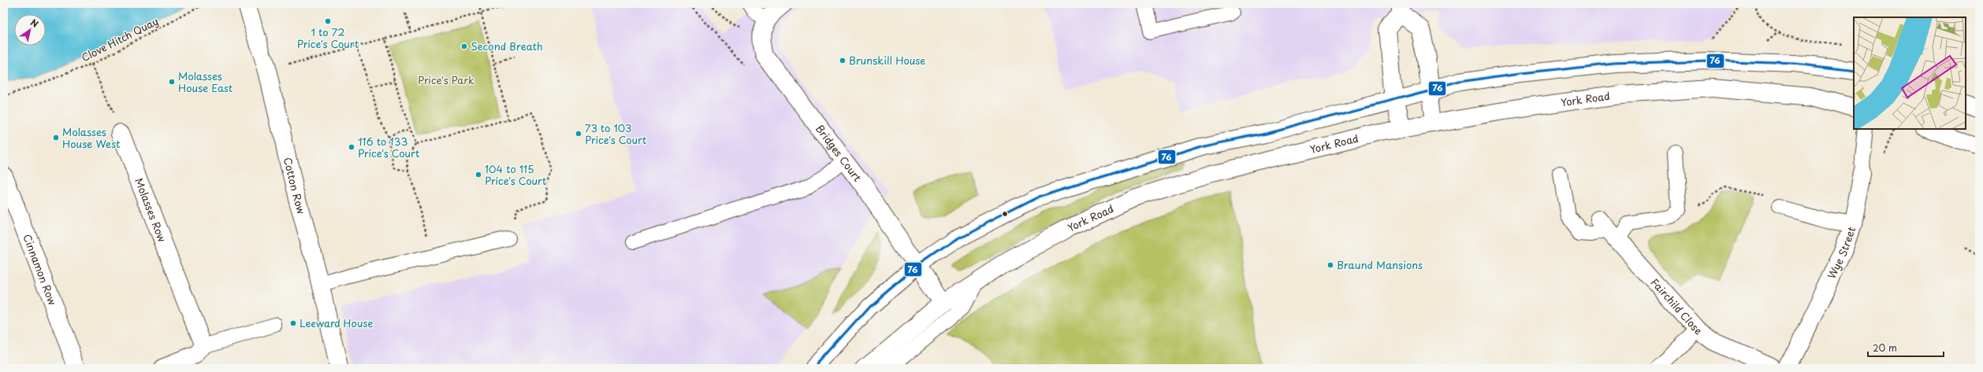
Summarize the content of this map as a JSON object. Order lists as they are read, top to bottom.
{
  "streets": {
    "main road": [
      "York Road",
      "Bridges Court",
      "Cotton Row",
      "Molasses Row",
      "Wye Street",
      "Cinnamon Row",
      "Fairchild Close"
    ],
    "path": ["Clove Hitch Quay"]
  },
  "crossings": [
    ["York Road", "Bridges Court"]
  ],
  "parks": ["Price's Park"],
  "places": [
    "1 to 72 Price's Court",
    "Second Breath",
    "Brunskill House",
    "Molasses House East",
    "73 to 103 Price's Court",
    "Molasses House West",
    "116 to 133 Price's Court",
    "104 to 115 Price's Court",
    "Braund Mansions",
    "Leeward House"
  ],
  "lines": ["transit line 76"],
  "scale_bar": "20 m",
  "north": "top right"
}
